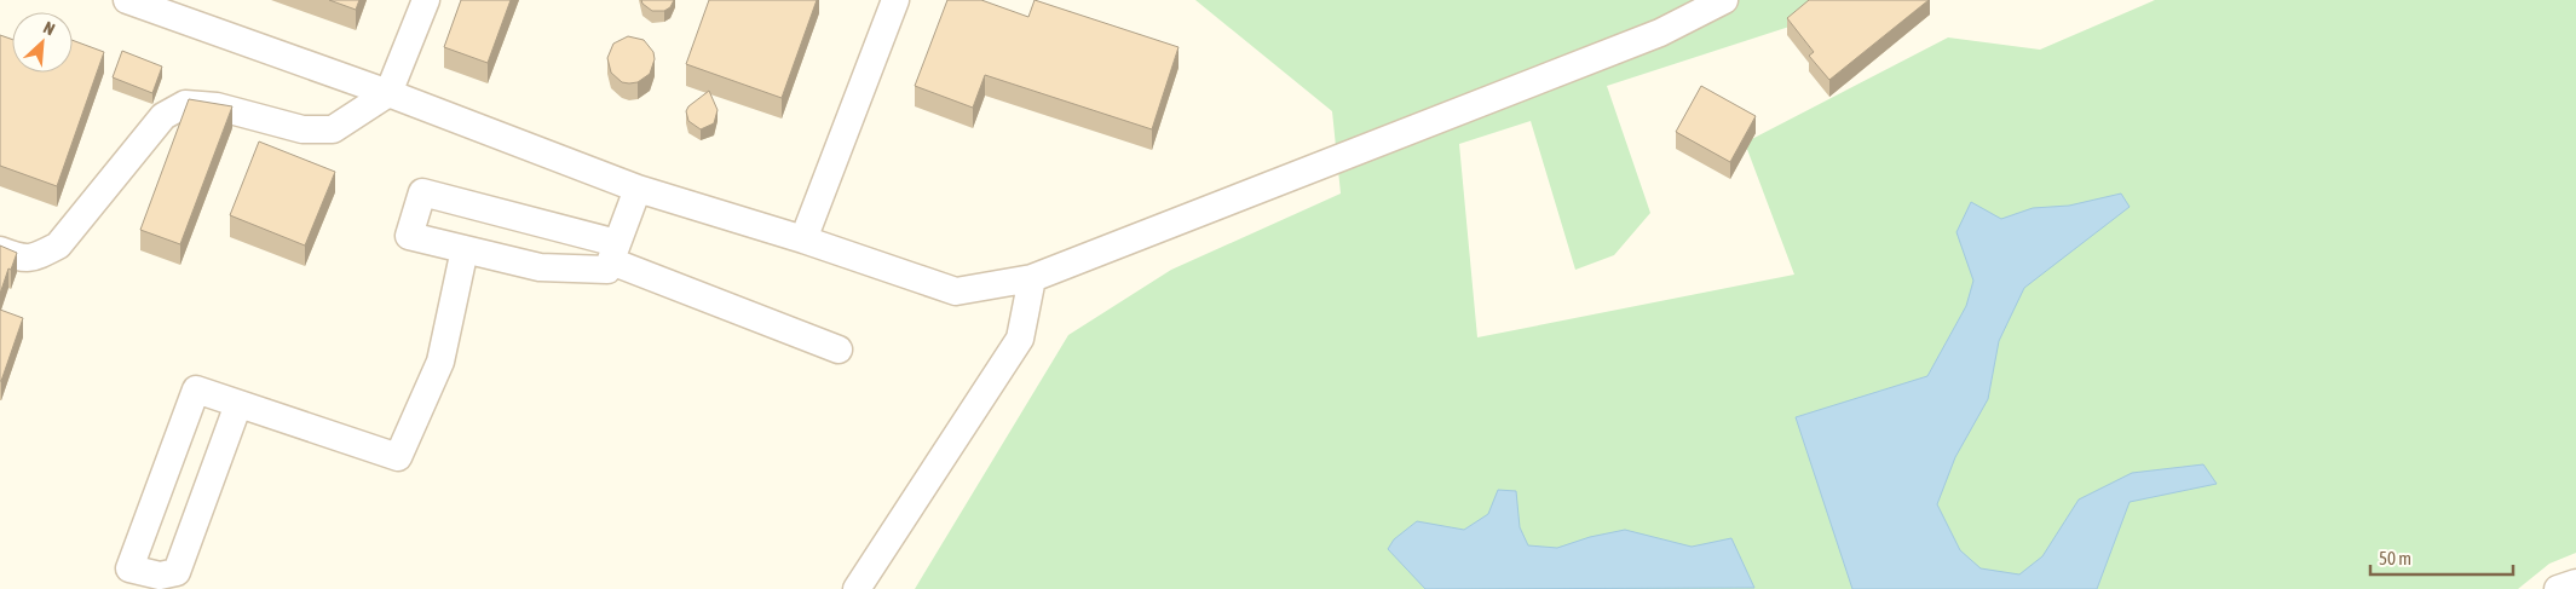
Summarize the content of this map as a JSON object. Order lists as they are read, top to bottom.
{
  "scale_bar": "50 m",
  "north": "top right"
}
